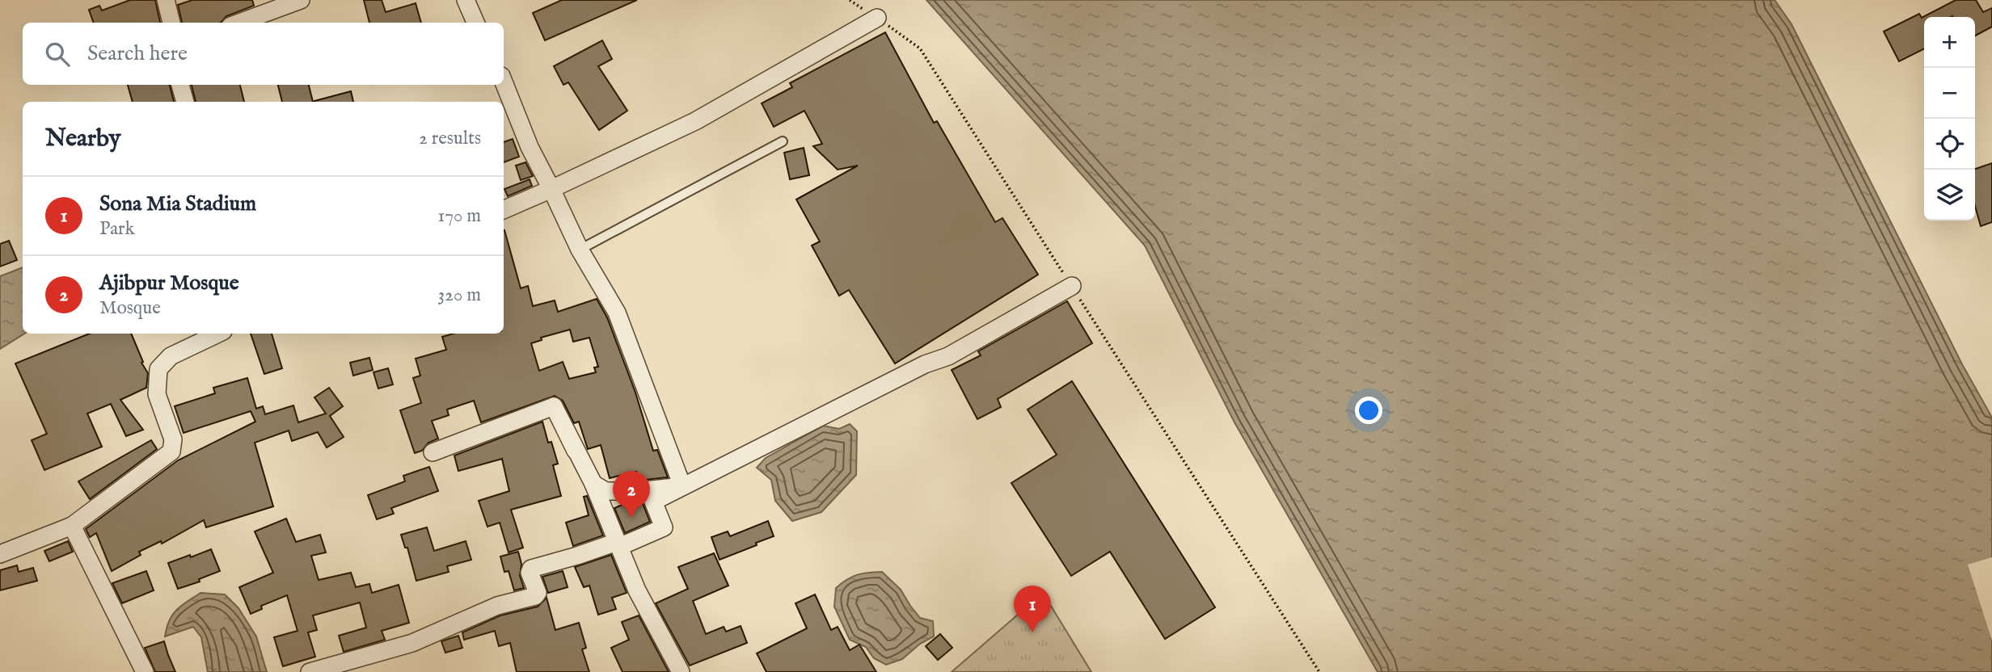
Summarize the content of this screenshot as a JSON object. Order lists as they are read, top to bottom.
{
  "page": {
    "map_buttons": ["+", "−"],
    "search": "Search here",
    "heading": ["Nearby", "2 results"],
    "list": [
      {
        "mark": "1",
        "name": "Sona Mia Stadium",
        "note": "Park",
        "value": "170 m"
      },
      {
        "mark": "2",
        "name": "Ajibpur Mosque",
        "note": "Mosque",
        "value": "320 m"
      }
    ],
    "pins": ["2", "1"]
  }
}
